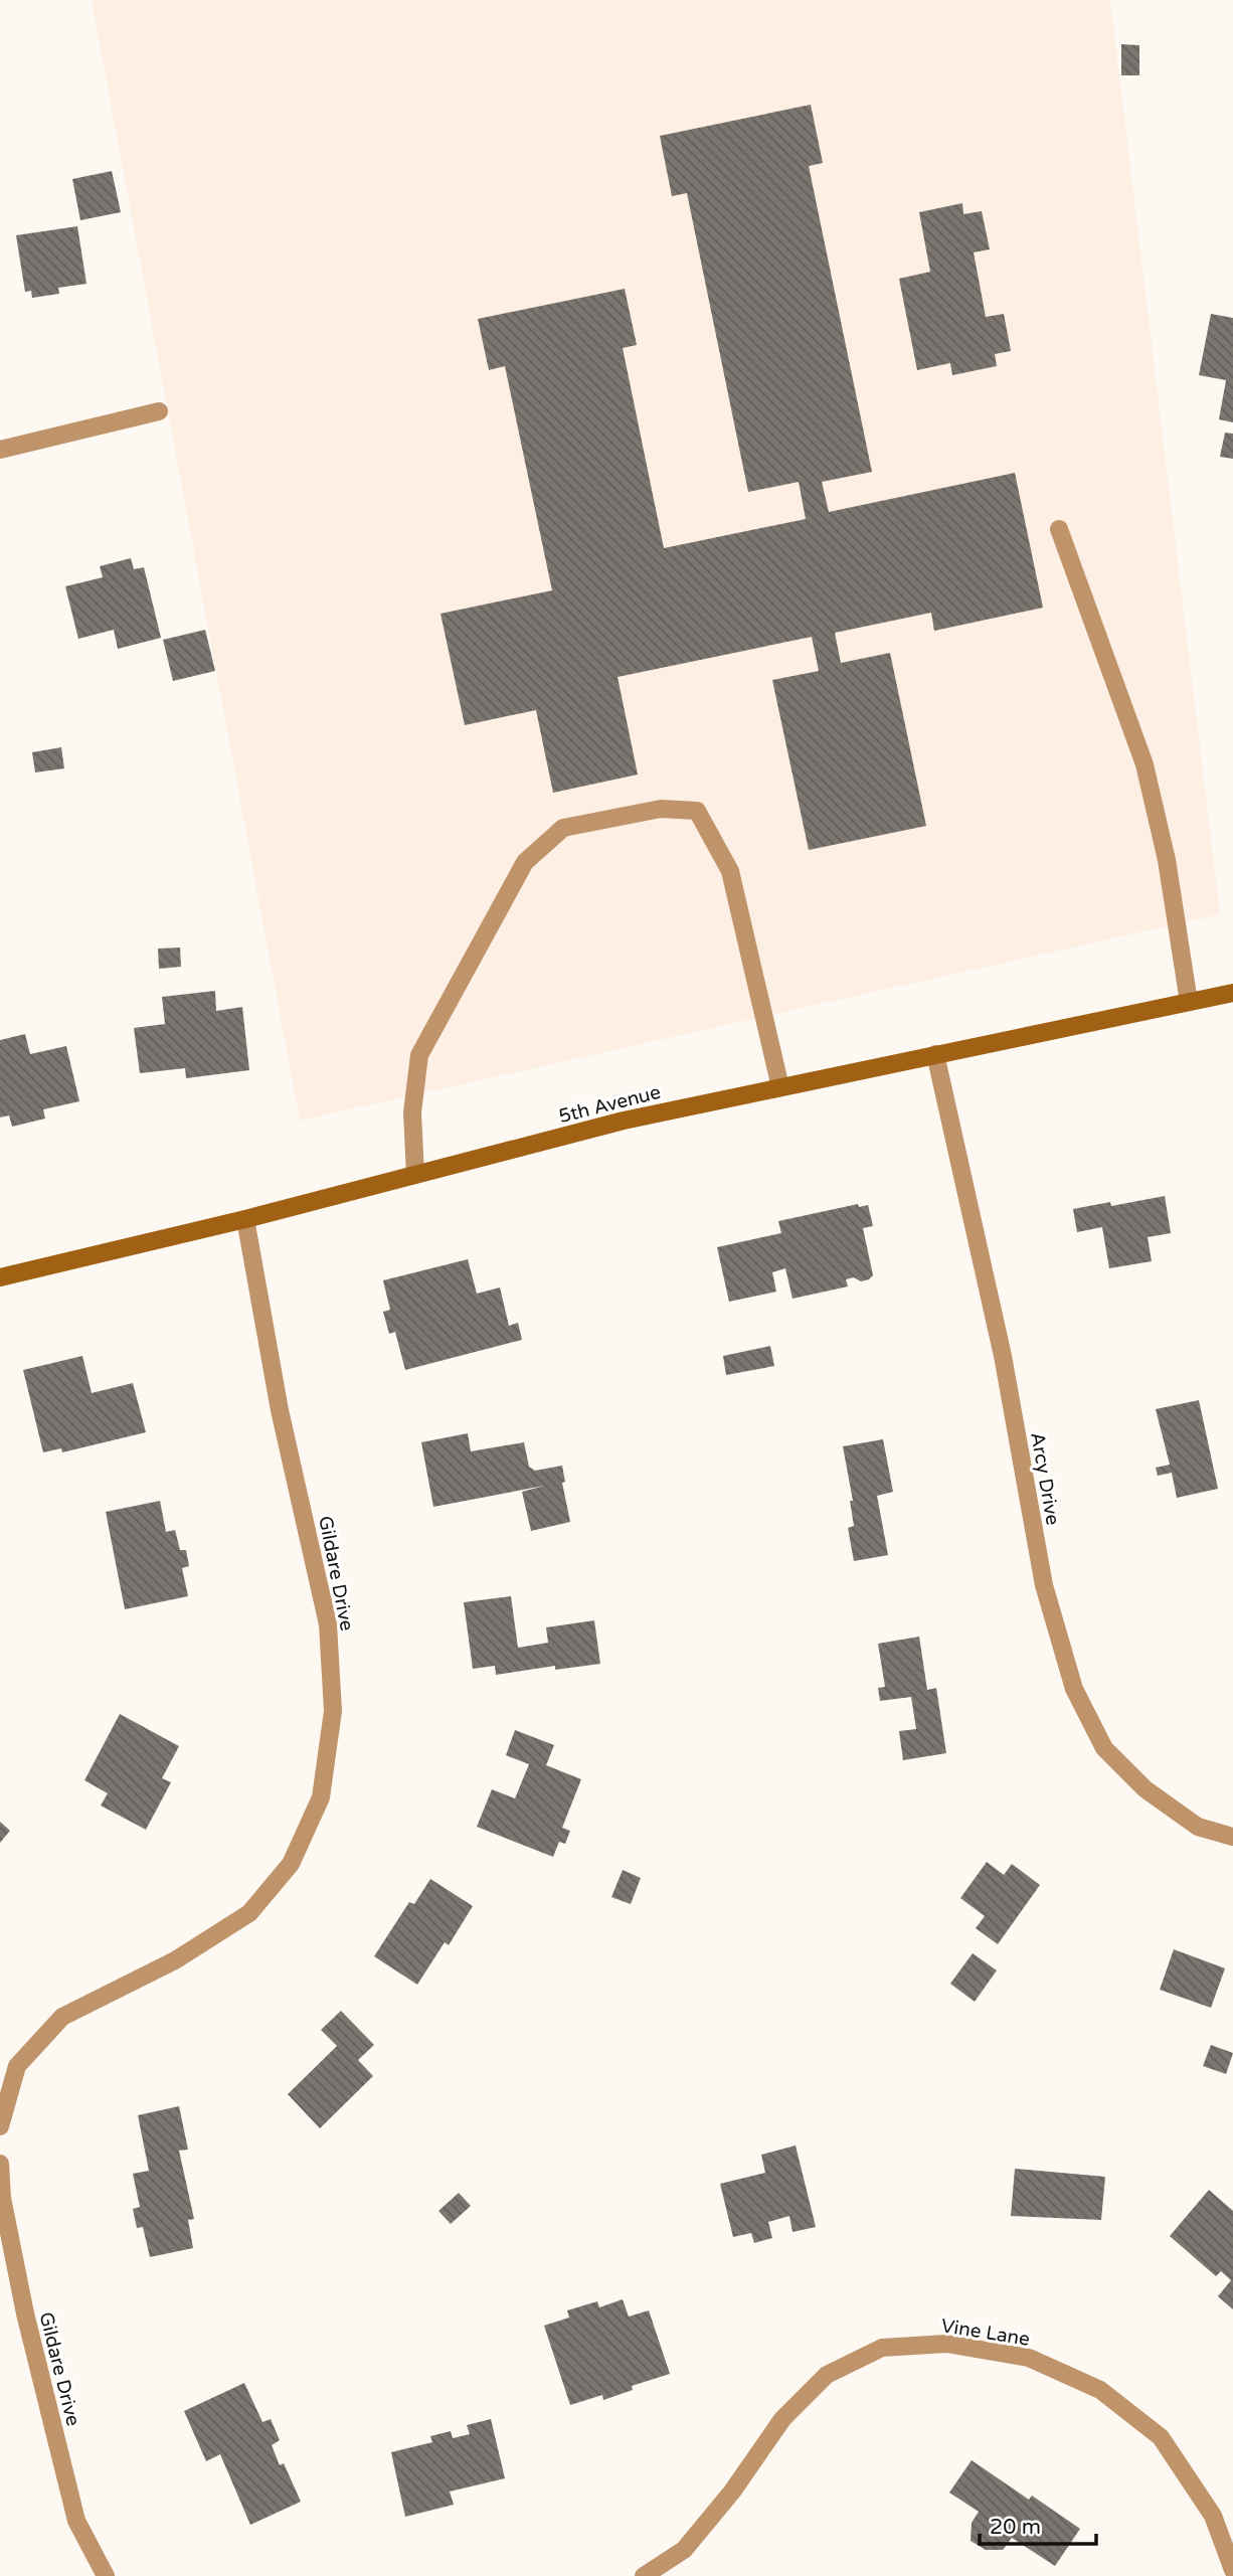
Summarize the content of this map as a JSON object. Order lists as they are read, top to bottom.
{
  "streets": {
    "street": [
      "5th Avenue",
      "Arcy Drive",
      "Gildare Drive",
      "Vine Lane"
    ]
  },
  "crossings": [
    ["5th Avenue", "Arcy Drive"],
    ["5th Avenue", "Gildare Drive"]
  ],
  "scale_bar": "20 m"
}
